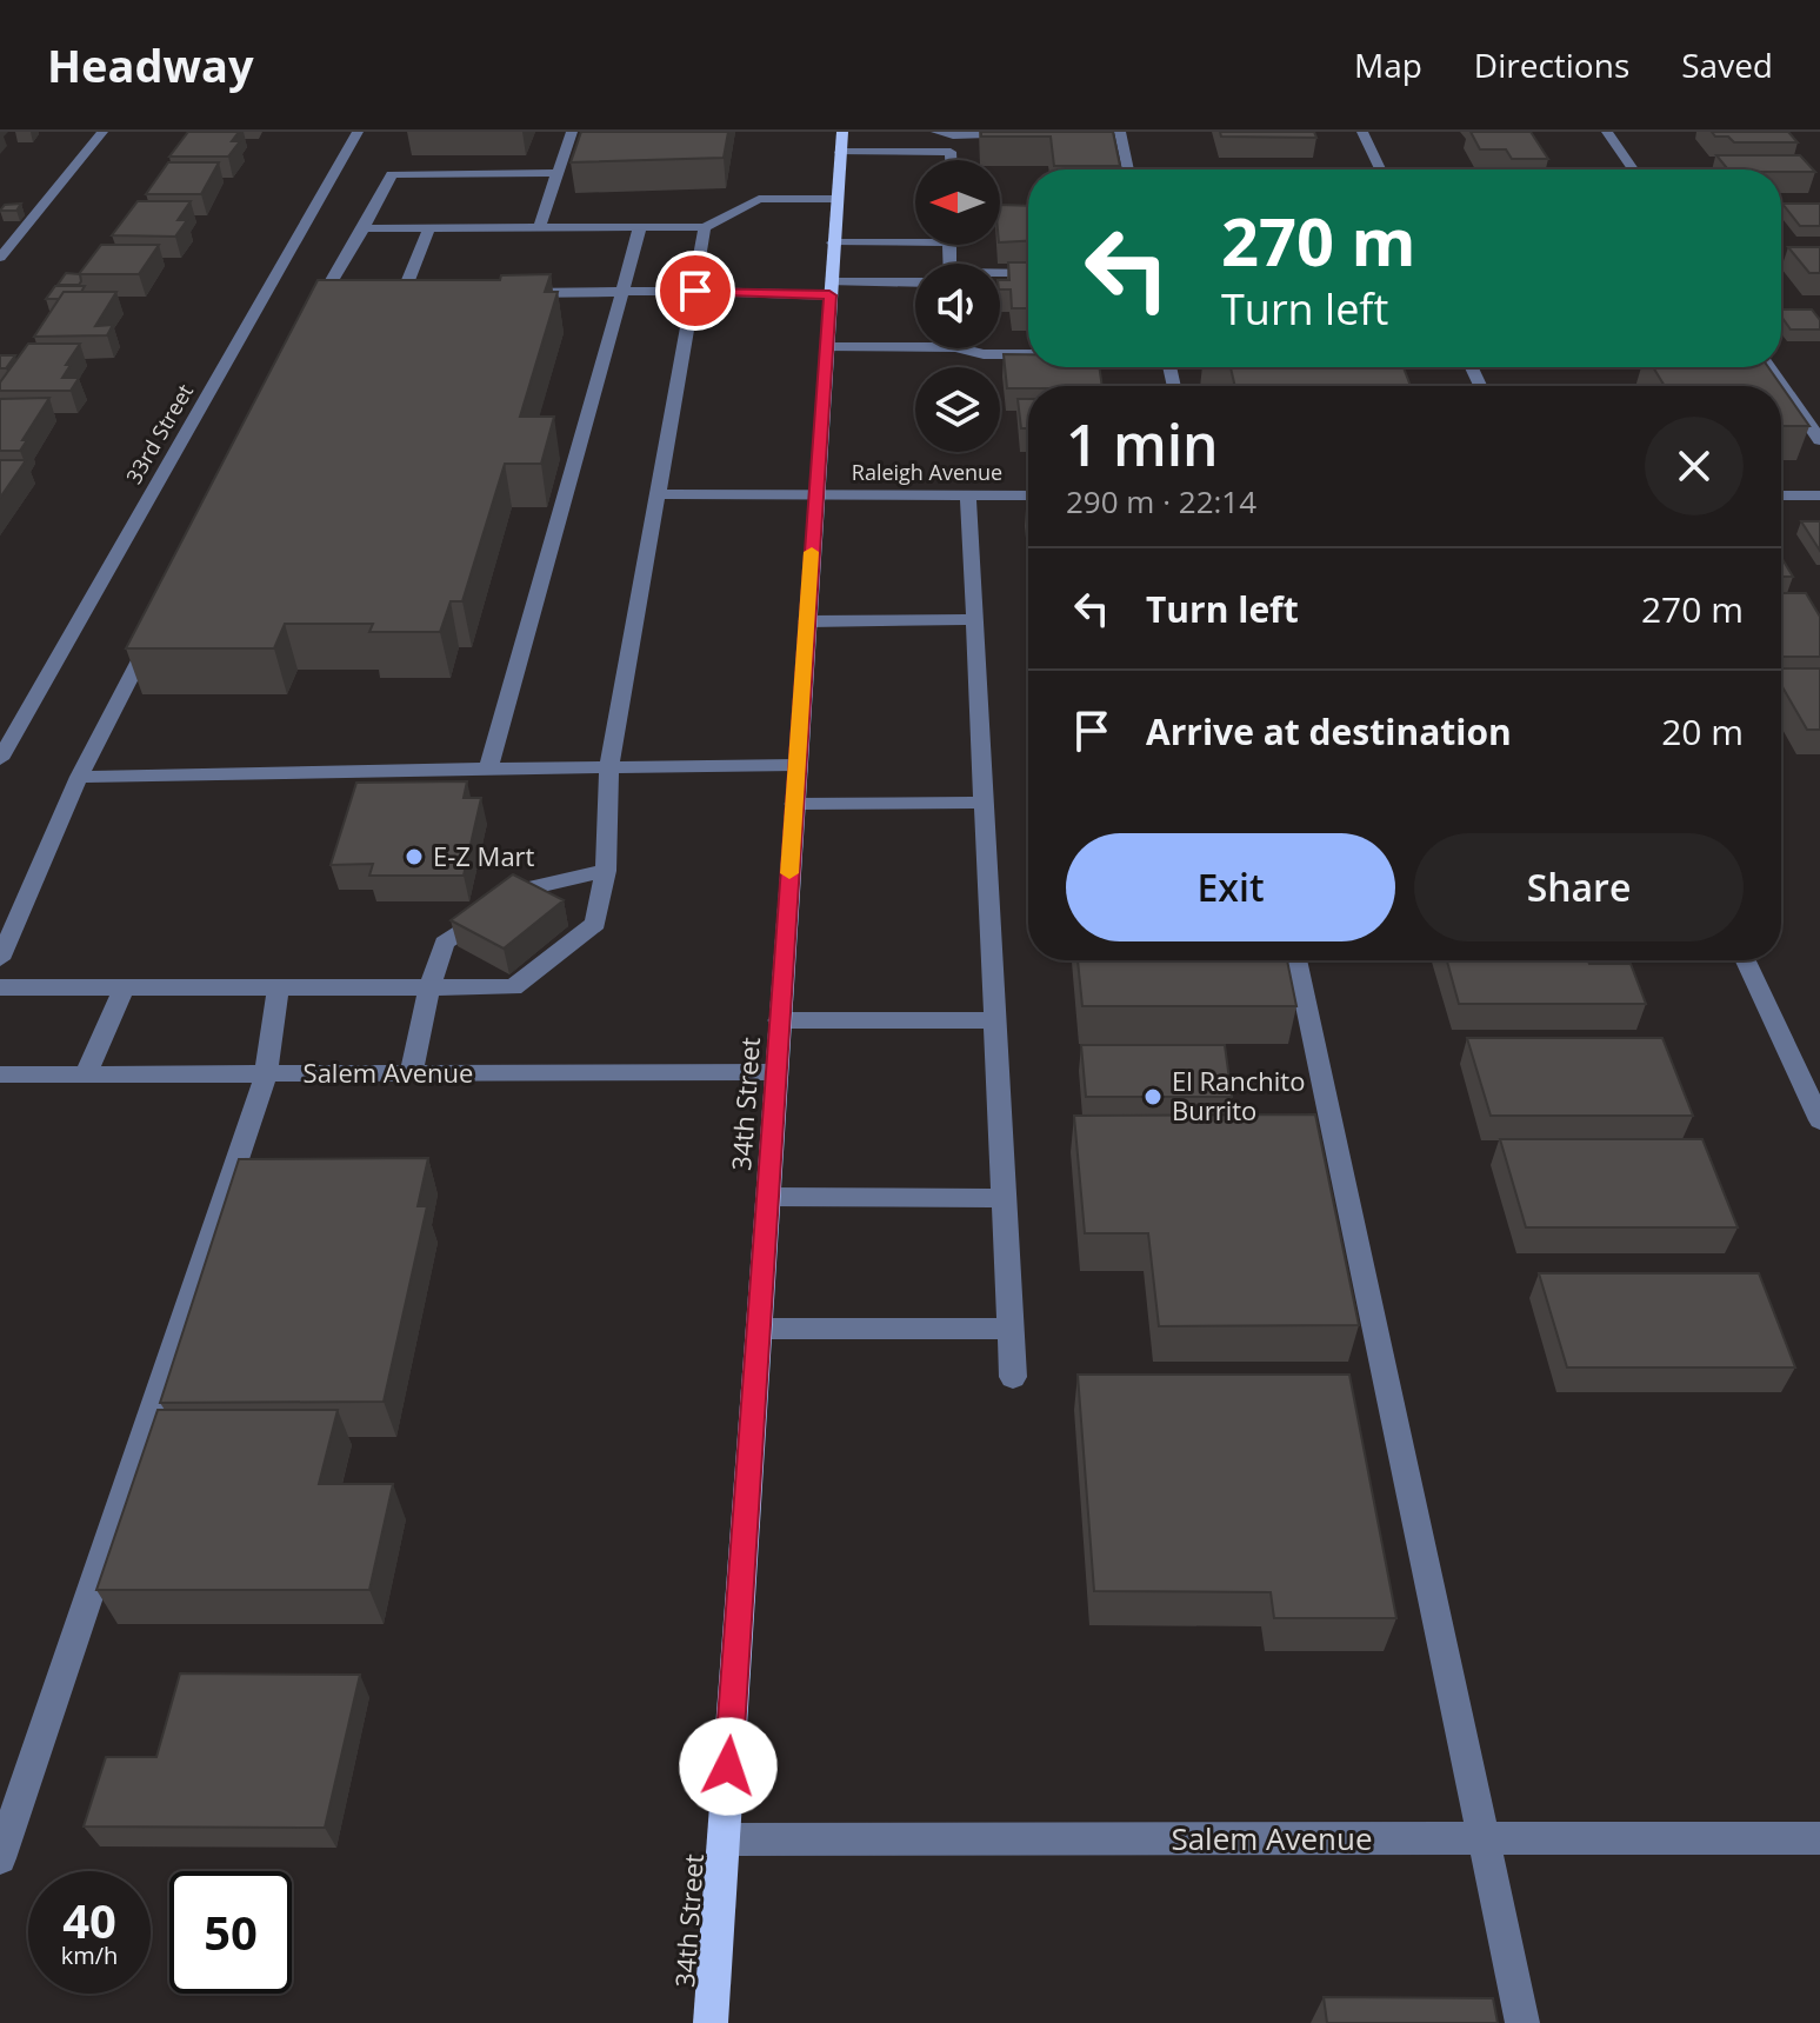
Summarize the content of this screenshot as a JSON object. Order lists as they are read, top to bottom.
{
  "streets": {
    "main road": ["34th Street"],
    "street": ["33rd Street", "Raleigh Avenue", "Salem Avenue"]
  },
  "crossings": [
    ["Raleigh Avenue", "34th Street"],
    ["Salem Avenue", "34th Street"]
  ],
  "places": ["E-Z Mart", "El Ranchito Burrito"],
  "north": "left",
  "page": {
    "header": "Headway",
    "nav": ["Map", "Directions", "Saved"],
    "turn": ["270 m", "Turn left"],
    "heading": ["1 min", "290 m · 22:14"],
    "list": [
      {
        "name": "Turn left",
        "value": "270 m"
      },
      {
        "name": "Arrive at destination",
        "value": "20 m"
      }
    ],
    "buttons": ["Exit", "Share"],
    "speed": "40 km/h",
    "limit": "50"
  }
}
